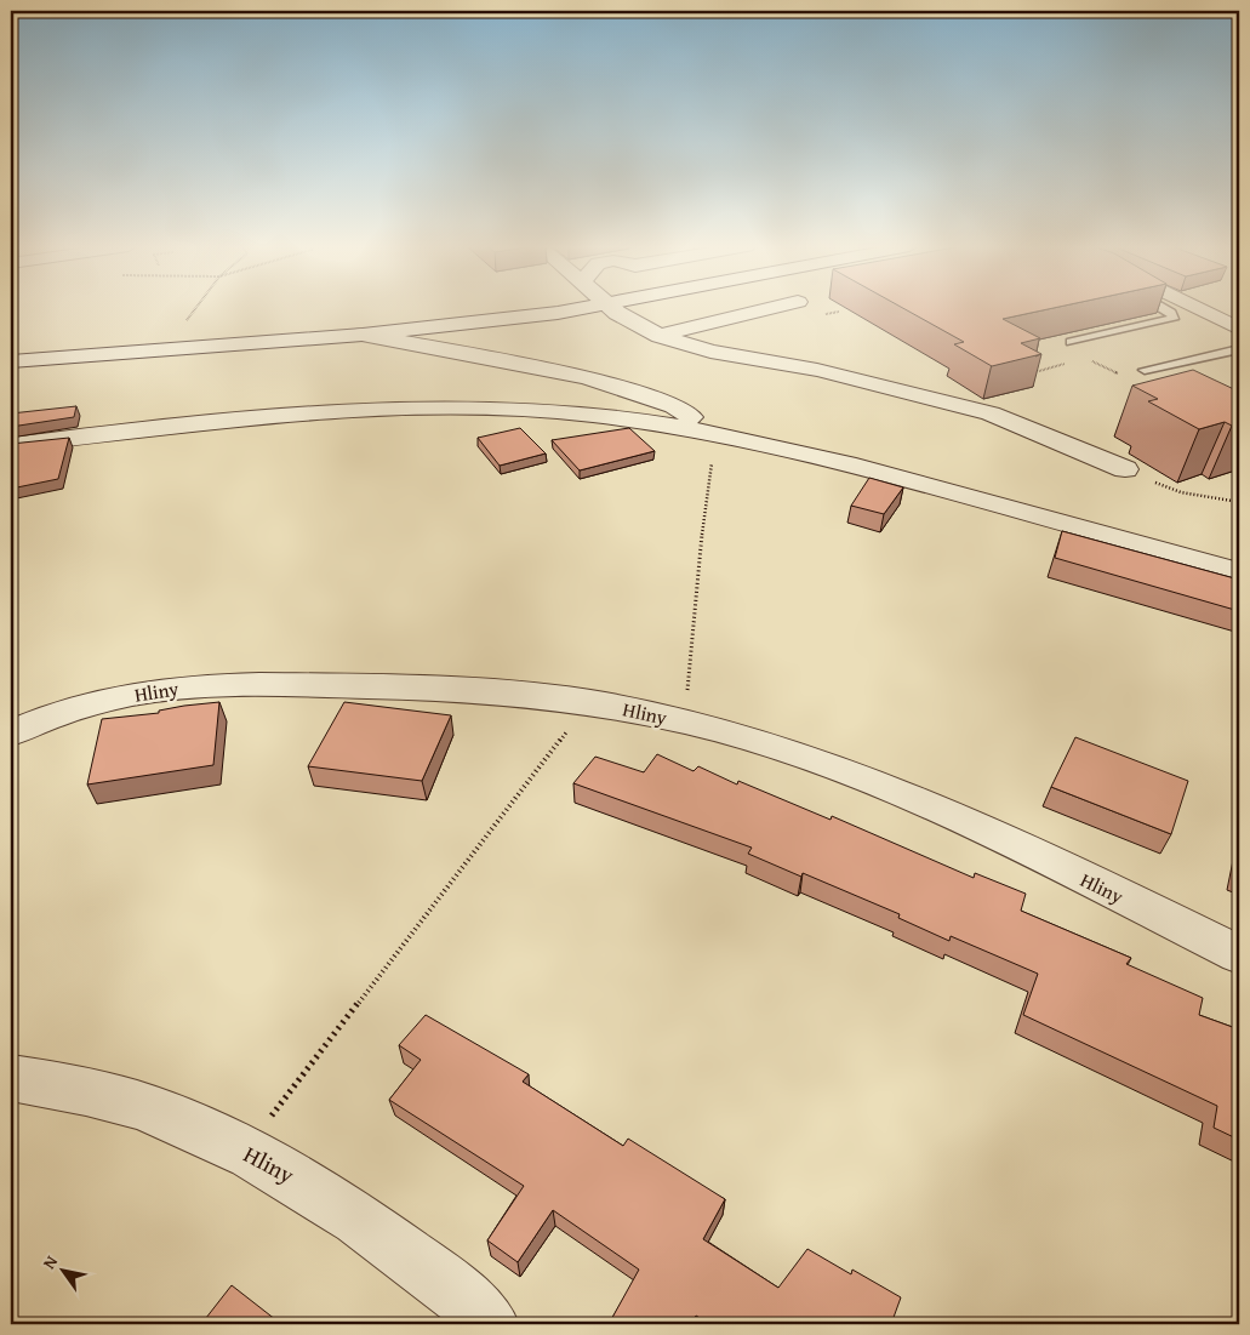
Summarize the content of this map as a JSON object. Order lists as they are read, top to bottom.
{
  "streets": {
    "street": ["Hliny"]
  },
  "north": "top left"
}
